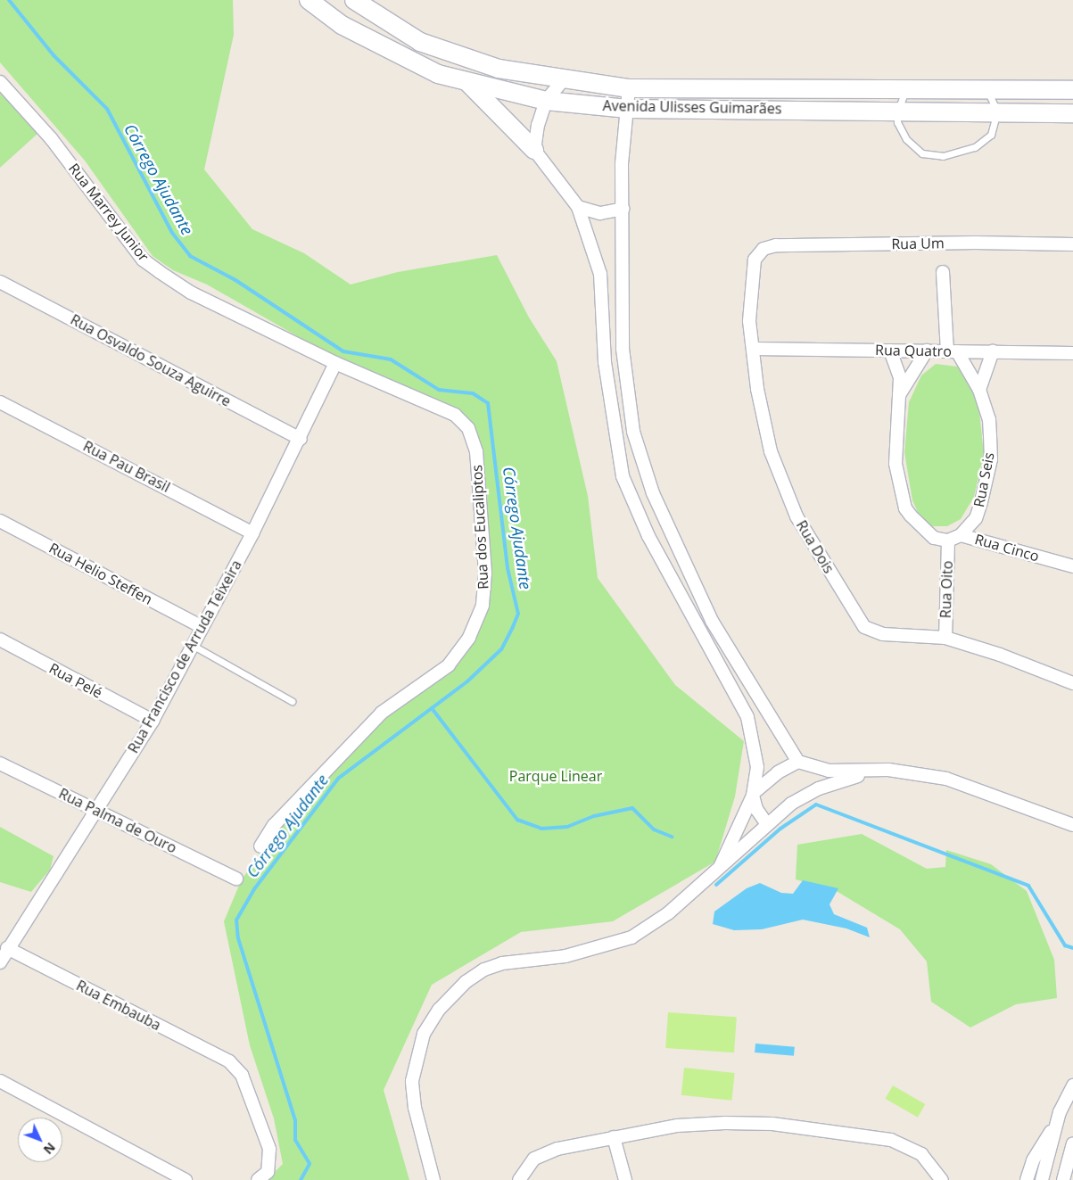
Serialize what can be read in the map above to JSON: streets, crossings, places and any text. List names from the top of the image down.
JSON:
{
  "streets": {
    "street": [
      "Avenida Ulisses Guimarães",
      "Rua Marrey Junior",
      "Rua Um",
      "Rua Quatro",
      "Rua Osvaldo Souza Aguirre",
      "Rua Pau Brasil",
      "Rua Seis",
      "Rua dos Eucaliptos",
      "Rua Dois",
      "Rua Cinco",
      "Rua Helio Steffen",
      "Rua Oito",
      "Rua Francisco de Arruda Teixeira",
      "Rua Pelé",
      "Rua Palma de Ouro",
      "Rua Embauba"
    ]
  },
  "crossings": [
    ["Rua Marrey Junior", "Rua dos Eucaliptos"],
    ["Rua Marrey Junior", "Rua Francisco de Arruda Teixeira"],
    ["Rua Um", "Rua Dois"],
    ["Rua Quatro", "Rua Seis"],
    ["Rua Quatro", "Rua Dois"],
    ["Rua Osvaldo Souza Aguirre", "Rua Francisco de Arruda Teixeira"],
    ["Rua Pau Brasil", "Rua Francisco de Arruda Teixeira"],
    ["Rua Seis", "Rua Cinco"],
    ["Rua dos Eucaliptos", "Rua Francisco de Arruda Teixeira"],
    ["Rua Dois", "Rua Oito"],
    ["Rua Cinco", "Rua Oito"],
    ["Rua Helio Steffen", "Rua Francisco de Arruda Teixeira"],
    ["Rua Francisco de Arruda Teixeira", "Rua Pelé"],
    ["Rua Francisco de Arruda Teixeira", "Rua Palma de Ouro"],
    ["Rua Francisco de Arruda Teixeira", "Rua Embauba"]
  ],
  "water": ["Córrego Ajudante"],
  "parks": ["Parque Linear"],
  "north": "bottom right"
}
